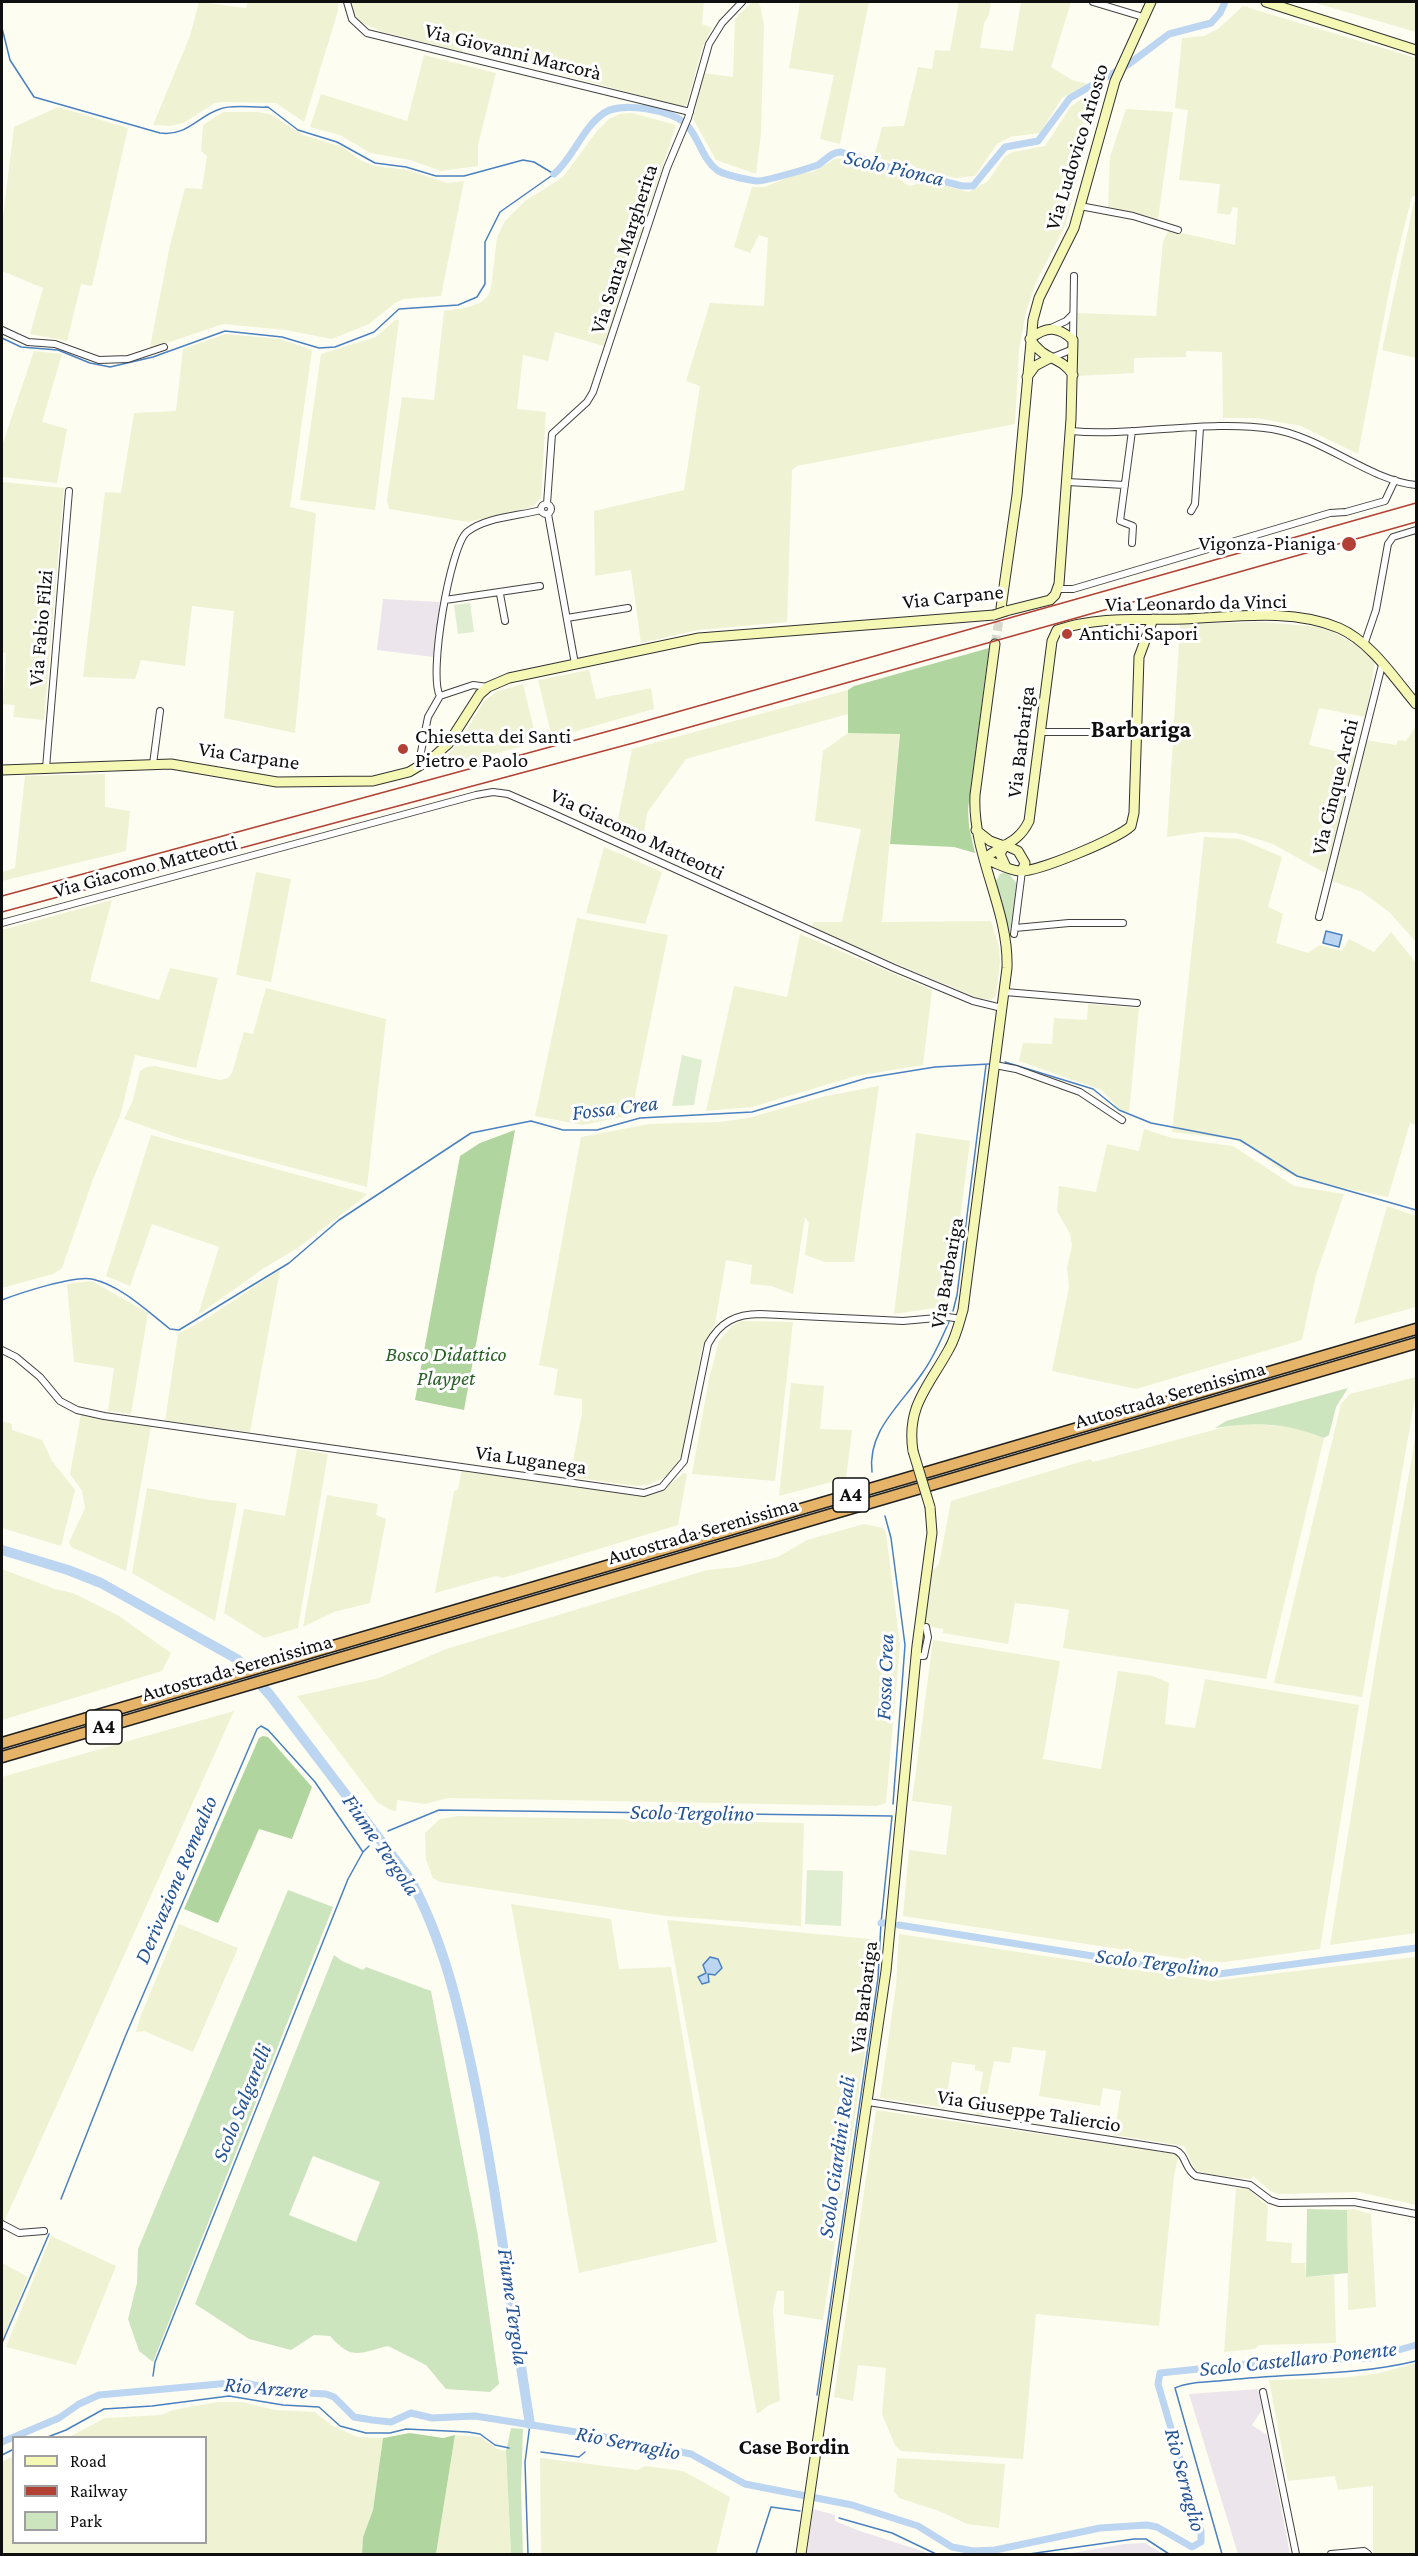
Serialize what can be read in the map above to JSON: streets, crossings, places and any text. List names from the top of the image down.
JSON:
{
  "streets": {
    "highway": ["Autostrada Serenissima", "A4"],
    "main road": [
      "Via Ludovico Ariosto",
      "Via Carpane",
      "Via Leonardo da Vinci",
      "Via Barbariga"
    ],
    "street": [
      "Via Giovanni Marcorà",
      "Via Santa Margherita",
      "Via Fabio Filzi",
      "Via Cinque Archi",
      "Via Giacomo Matteotti",
      "Via Luganega",
      "Via Giuseppe Taliercio"
    ]
  },
  "crossings": [
    ["Via Giovanni Marcorà", "Via Santa Margherita"],
    ["Via Ludovico Ariosto", "Via Carpane"],
    ["Via Santa Margherita", "Via Carpane"],
    ["Via Carpane", "Via Fabio Filzi"],
    ["Via Leonardo da Vinci", "Via Barbariga"],
    ["Via Leonardo da Vinci", "Via Cinque Archi"],
    ["Via Barbariga", "Via Giacomo Matteotti"],
    ["Via Barbariga", "Via Luganega"],
    ["Via Barbariga", "Via Giuseppe Taliercio"]
  ],
  "districts": ["Barbariga", "Case Bordin"],
  "water": [
    "Scolo Pionca",
    "Fossa Crea",
    "Scolo Tergolino",
    "Fiume Tergola",
    "Derivazione Remealto",
    "Scolo Salgarelli",
    "Scolo Giardini Reali",
    "Scolo Castellaro Ponente",
    "Rio Arzere",
    "Rio Serraglio"
  ],
  "parks": ["Bosco Didattico Playpet"],
  "places": ["Vigonza-Pianiga", "Antichi Sapori", "Chiesetta dei Santi Pietro e Paolo"],
  "legend": ["Road", "Railway", "Park"]
}
